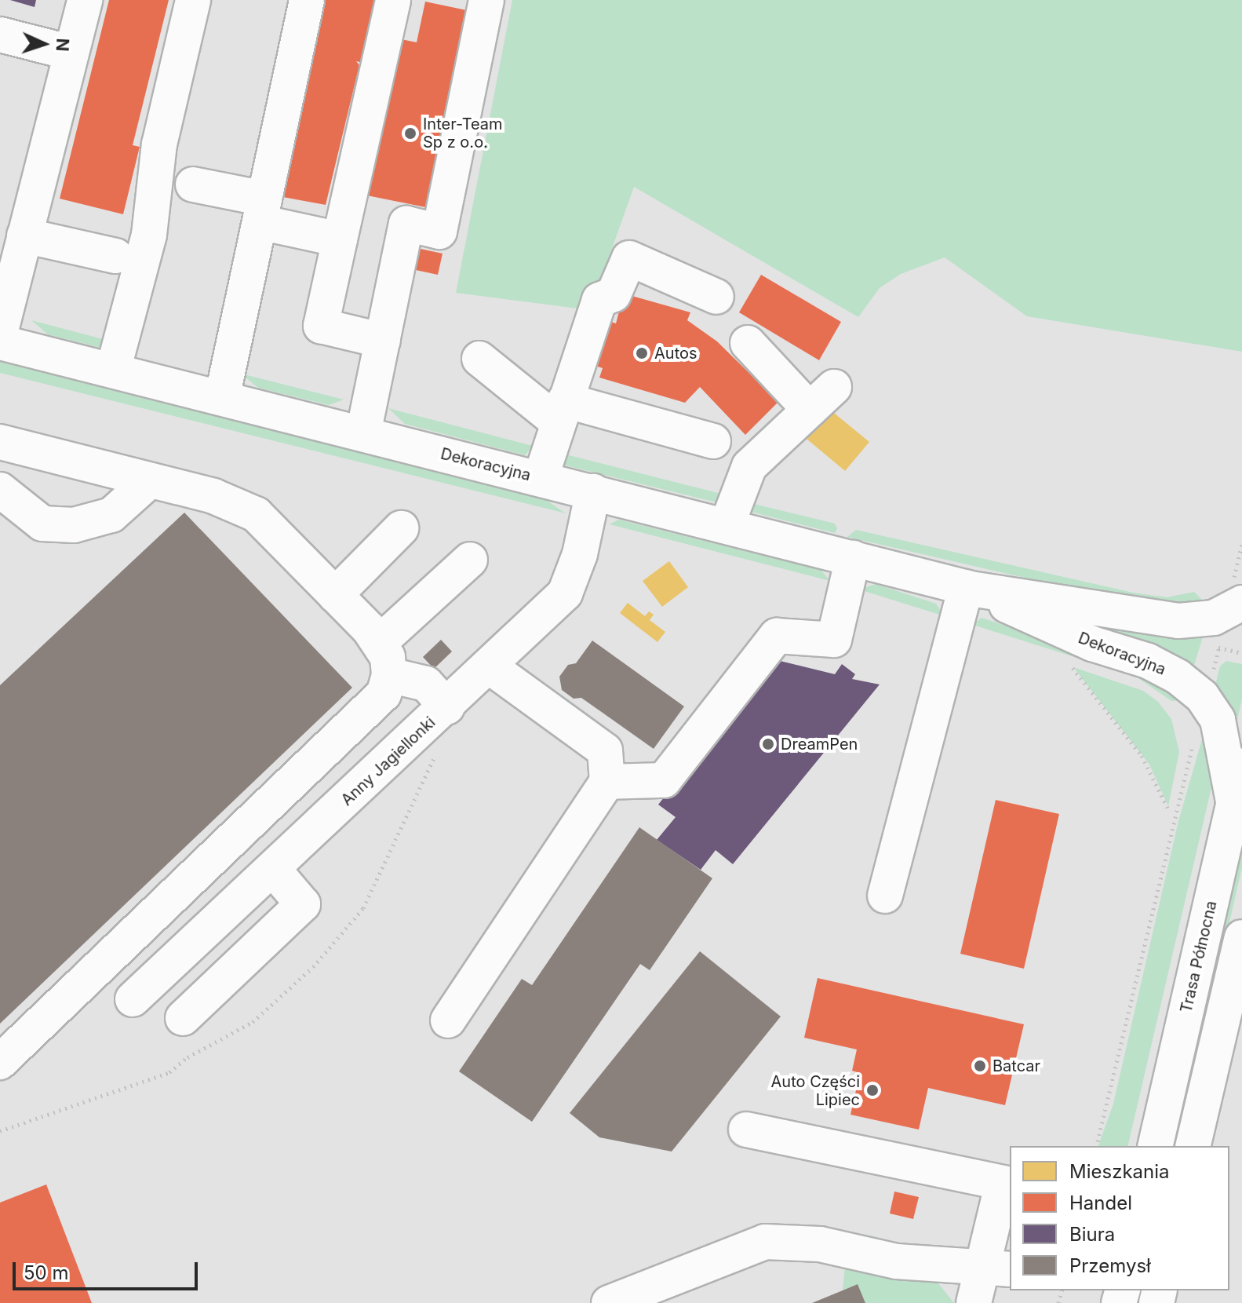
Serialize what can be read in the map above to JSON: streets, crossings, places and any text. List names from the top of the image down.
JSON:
{
  "streets": {
    "street": ["Dekoracyjna", "Anny Jagiellonki", "Trasa Północna"]
  },
  "crossings": [
    ["Dekoracyjna", "Anny Jagiellonki"],
    ["Dekoracyjna", "Trasa Północna"]
  ],
  "places": [
    "Inter-Team Sp z o.o.",
    "Autos",
    "DreamPen",
    "Batcar",
    "Auto Części Lipiec"
  ],
  "legend": [
    "Mieszkania",
    "Handel",
    "Biura",
    "Przemysł"
  ],
  "scale_bar": "50 m",
  "north": "right"
}
